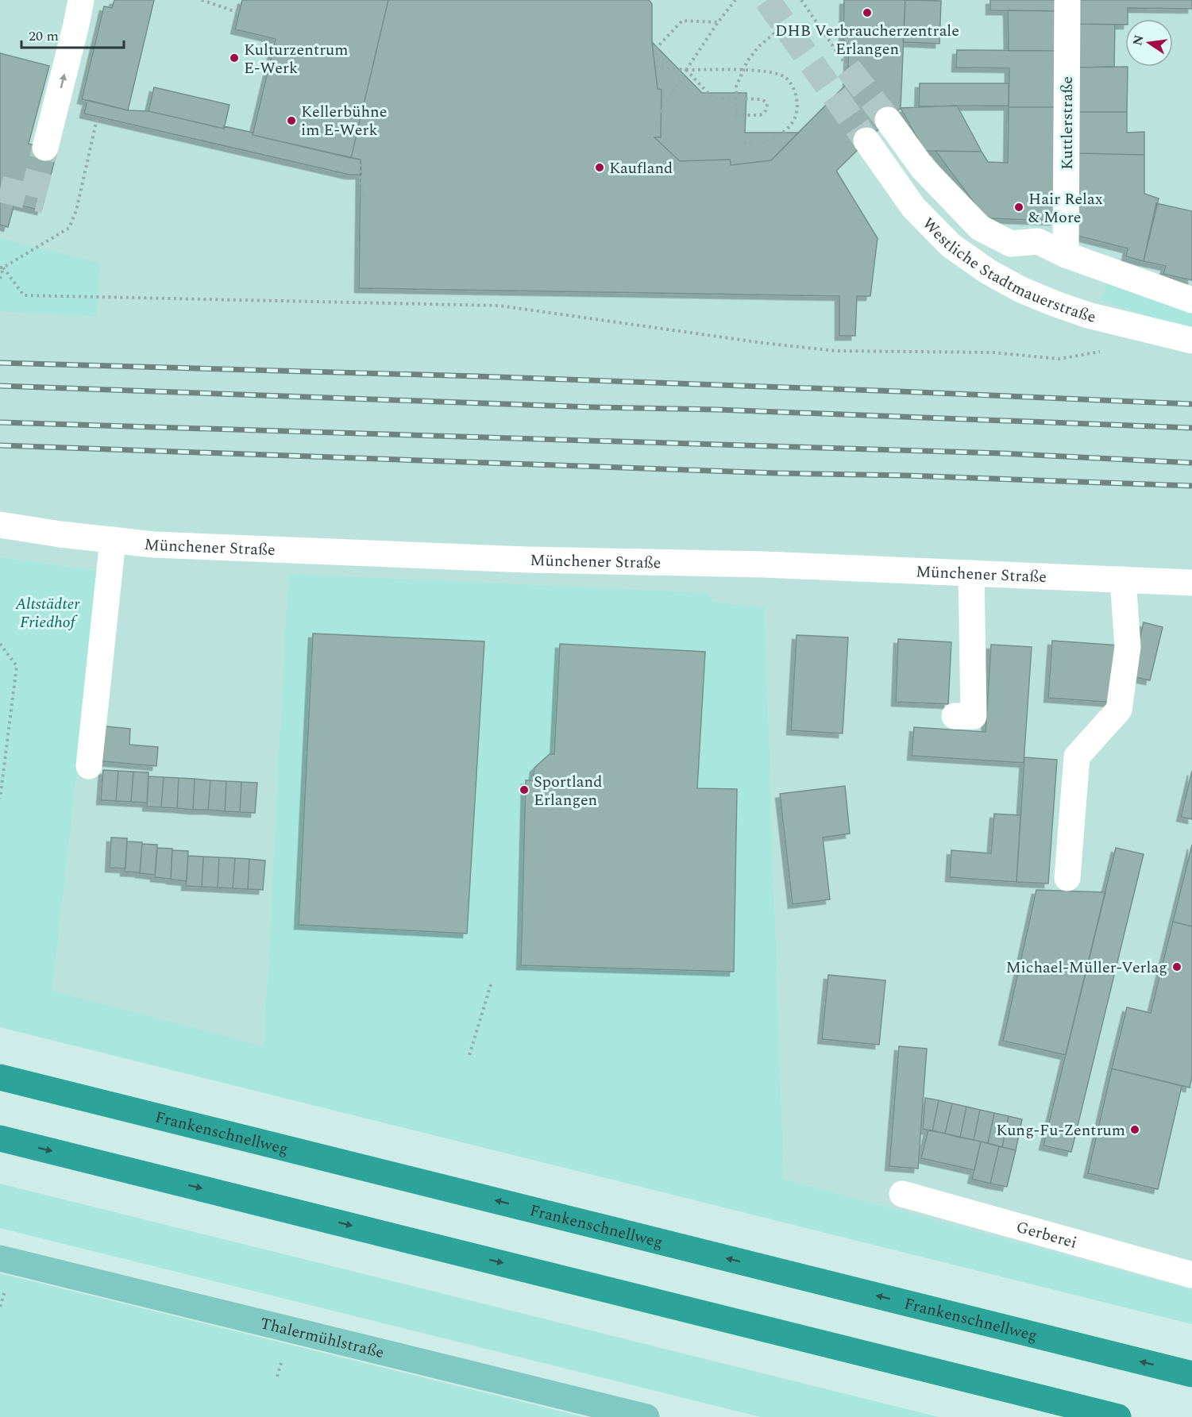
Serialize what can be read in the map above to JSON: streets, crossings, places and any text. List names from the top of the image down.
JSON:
{
  "streets": {
    "highway": ["Frankenschnellweg"],
    "main road": ["Thalermühlstraße"],
    "street": [
      "Kuttlerstraße",
      "Westliche Stadtmauerstraße",
      "Münchener Straße",
      "Gerberei"
    ]
  },
  "crossings": [
    ["Kuttlerstraße", "Westliche Stadtmauerstraße"]
  ],
  "parks": ["Altstädter Friedhof"],
  "places": [
    "DHB Verbraucherzentrale Erlangen",
    "Kulturzentrum E-Werk",
    "Kellerbühne im E-Werk",
    "Kaufland",
    "Hair Relax & More",
    "Sportland Erlangen",
    "Michael-Müller-Verlag",
    "Kung-Fu-Zentrum"
  ],
  "scale_bar": "20 m",
  "north": "left"
}
